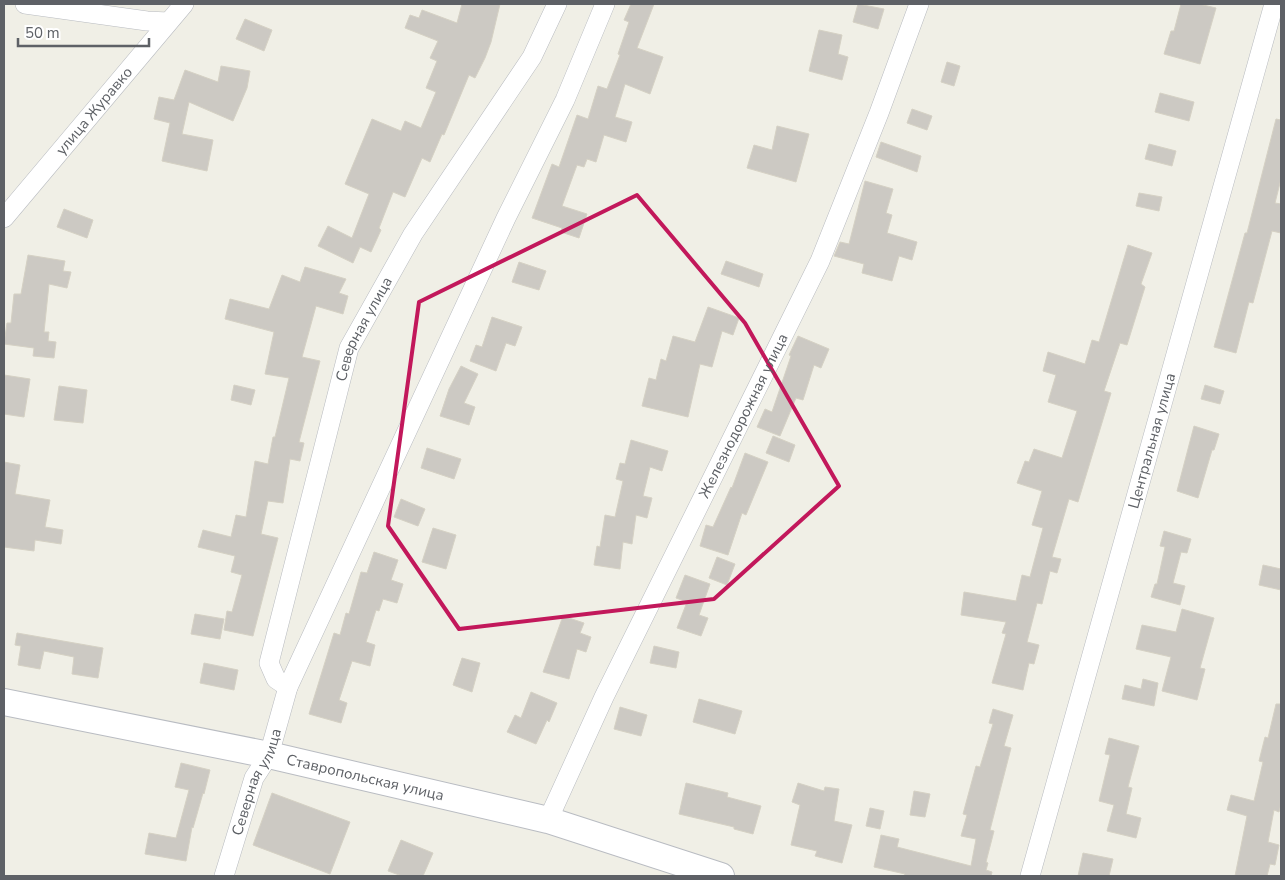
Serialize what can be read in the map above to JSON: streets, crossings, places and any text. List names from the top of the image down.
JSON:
{
  "streets": {
    "street": [
      "улица Журавко",
      "Северная улица",
      "Железнодорожная улица",
      "Центральная улица",
      "Ставропольская улица"
    ]
  },
  "crossings": [
    ["Северная улица", "Ставропольская улица"],
    ["Железнодорожная улица", "Ставропольская улица"]
  ],
  "scale_bar": "50 m"
}
